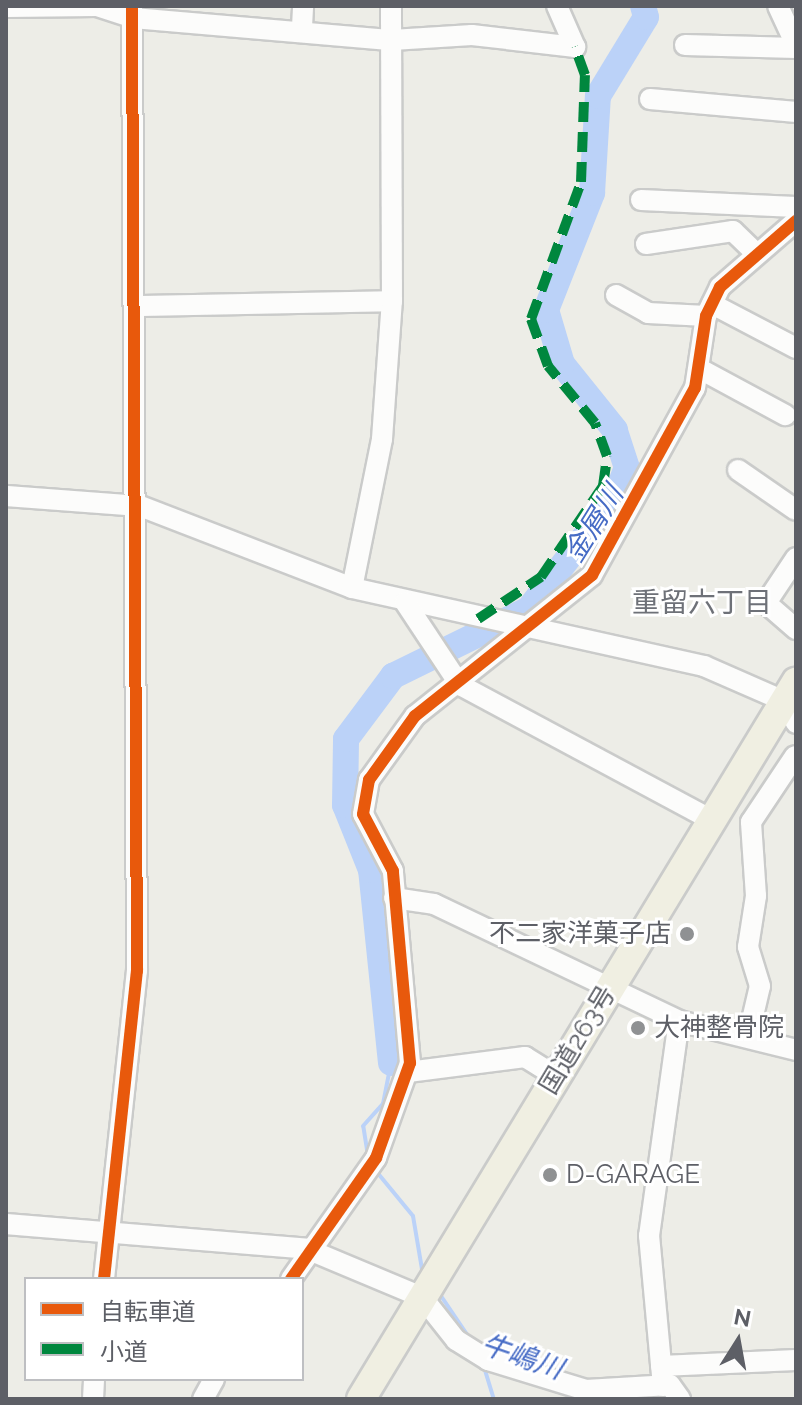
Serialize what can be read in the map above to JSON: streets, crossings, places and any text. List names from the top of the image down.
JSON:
{
  "streets": {
    "highway": ["国道263号"]
  },
  "districts": ["重留六丁目"],
  "water": ["金屑川", "牛嶋川"],
  "places": ["不二家洋菓子店", "大神整骨院", "D-GARAGE"],
  "legend": ["自転車道", "小道"],
  "north": "top"
}
